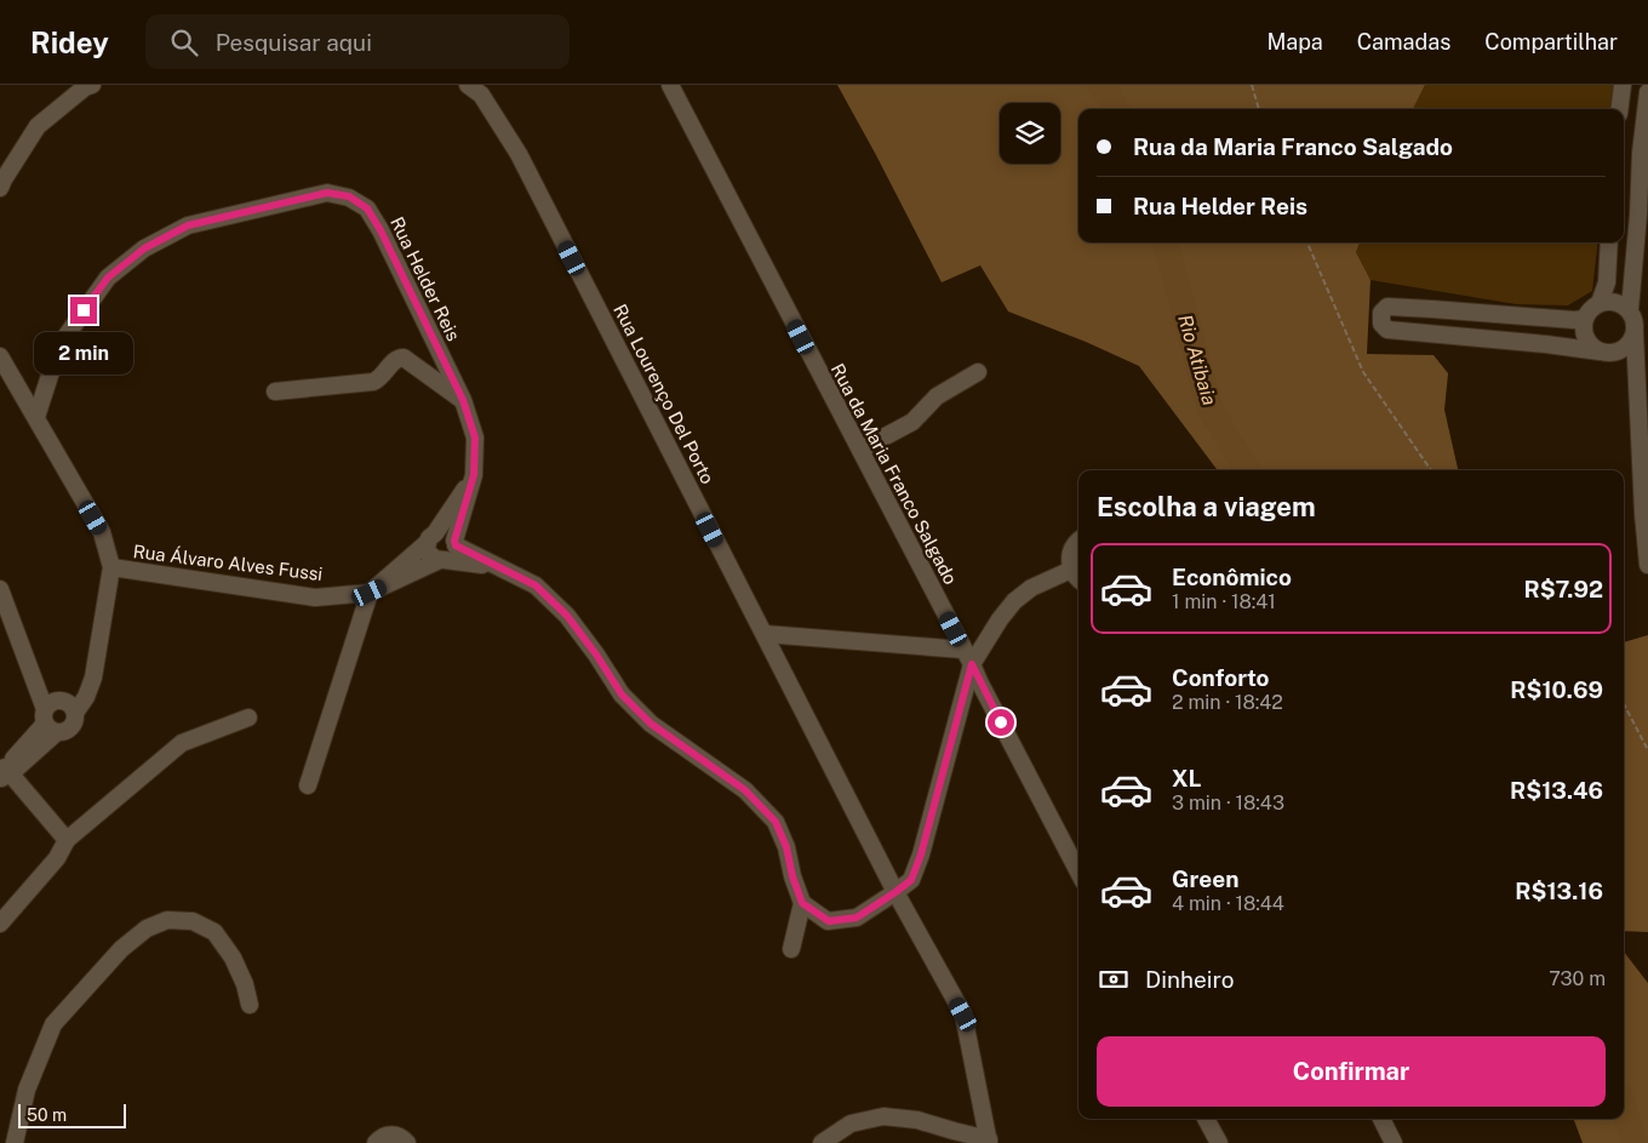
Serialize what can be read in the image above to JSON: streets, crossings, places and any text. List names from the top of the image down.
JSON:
{
  "streets": {
    "street": [
      "Rua Helder Reis",
      "Rua Lourenço Del Porto",
      "Rua da Maria Franco Salgado",
      "Rua Álvaro Alves Fussi"
    ]
  },
  "crossings": [
    ["Rua Helder Reis", "Rua Álvaro Alves Fussi"]
  ],
  "water": ["Rio Atibaia"],
  "scale_bar": "50 m",
  "page": {
    "header": "Ridey",
    "search": "Pesquisar aqui",
    "nav": ["Mapa", "Camadas", "Compartilhar"],
    "banner": ["Rua da Maria Franco Salgado", "Rua Helder Reis"],
    "bubble": "2 min",
    "heading": "Escolha a viagem",
    "list": [
      {
        "name": "Econômico",
        "note": "1 min · 18:41",
        "value": "R$7.92"
      },
      {
        "name": "Conforto",
        "note": "2 min · 18:42",
        "value": "R$10.69"
      },
      {
        "name": "XL",
        "note": "3 min · 18:43",
        "value": "R$13.46"
      },
      {
        "name": "Green",
        "note": "4 min · 18:44",
        "value": "R$13.16"
      }
    ],
    "pay": ["Dinheiro", "730 m"],
    "buttons": "Confirmar",
    "scale": "50 m"
  }
}
